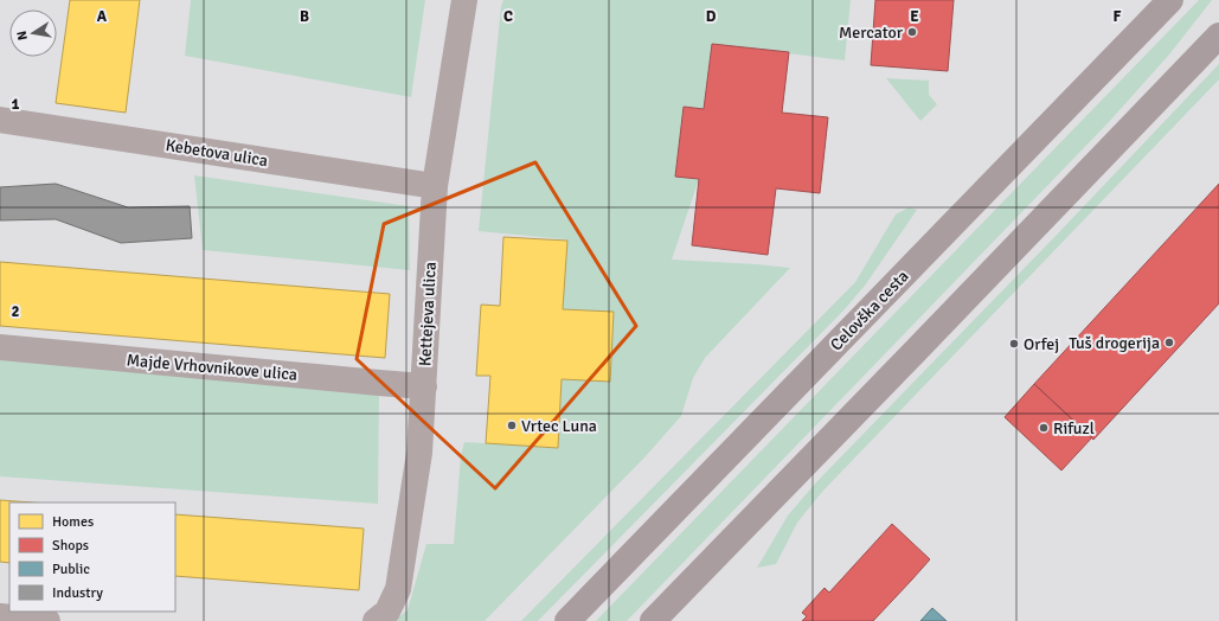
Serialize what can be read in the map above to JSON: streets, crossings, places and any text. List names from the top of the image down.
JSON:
{
  "streets": {
    "main road": ["Celovška cesta"],
    "street": ["Kebetova ulica", "Kettejeva ulica", "Majde Vrhovnikove ulica"]
  },
  "crossings": [
    ["Kebetova ulica", "Kettejeva ulica"],
    ["Kettejeva ulica", "Majde Vrhovnikove ulica"]
  ],
  "places": [
    "Mercator",
    "Tuš drogerija",
    "Orfej",
    "Vrtec Luna",
    "Rifuzl"
  ],
  "legend": [
    "Homes",
    "Shops",
    "Public",
    "Industry"
  ],
  "north": "left",
  "grid": {
    "columns": [
      "A",
      "B",
      "C",
      "D",
      "E",
      "F"
    ],
    "rows": ["1", "2"]
  }
}
